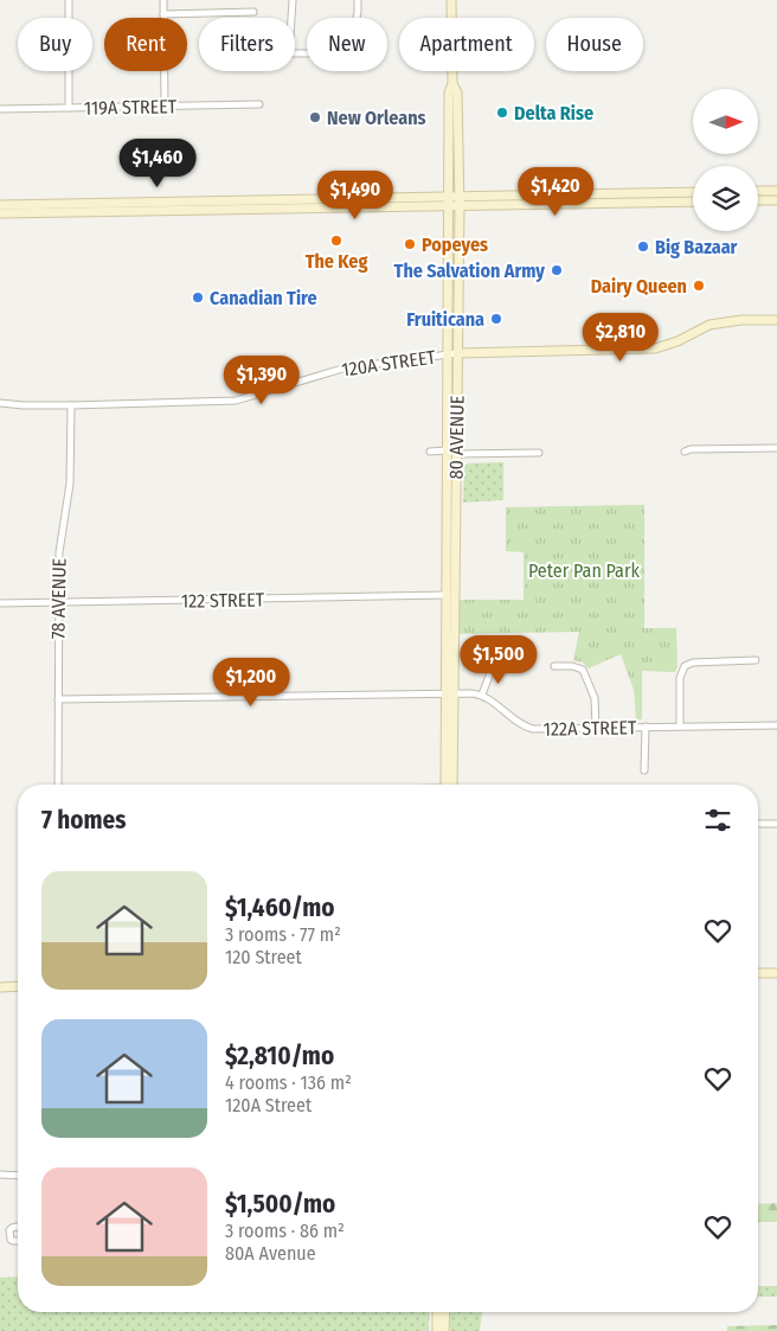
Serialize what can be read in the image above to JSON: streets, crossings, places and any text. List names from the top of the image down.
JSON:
{
  "streets": {
    "main road": ["120A STREET", "80 AVENUE"],
    "street": [
      "119A STREET",
      "78 AVENUE",
      "122 STREET",
      "122A STREET"
    ]
  },
  "crossings": [
    ["120A STREET", "80 AVENUE"],
    ["120A STREET", "78 AVENUE"],
    ["80 AVENUE", "122 STREET"],
    ["78 AVENUE", "122 STREET"]
  ],
  "parks": ["Peter Pan Park"],
  "places": [
    "Delta Rise",
    "New Orleans",
    "The Keg",
    "Popeyes",
    "Big Bazaar",
    "The Salvation Army",
    "Dairy Queen",
    "Canadian Tire",
    "Fruiticana"
  ],
  "north": "right",
  "page": {
    "chip": [
      "Buy",
      "Rent",
      "Filters",
      "New",
      "Apartment",
      "House"
    ],
    "price": [
      "$1,460",
      "$1,420",
      "$1,490",
      "$2,810",
      "$1,390",
      "$1,500",
      "$1,200"
    ],
    "heading": "7 homes",
    "list": [
      {
        "name": "$1,460/mo",
        "note": "3 rooms · 77 m² · 120 Street"
      },
      {
        "name": "$2,810/mo",
        "note": "4 rooms · 136 m² · 120A Street"
      },
      {
        "name": "$1,500/mo",
        "note": "3 rooms · 86 m² · 80A Avenue"
      }
    ]
  }
}
